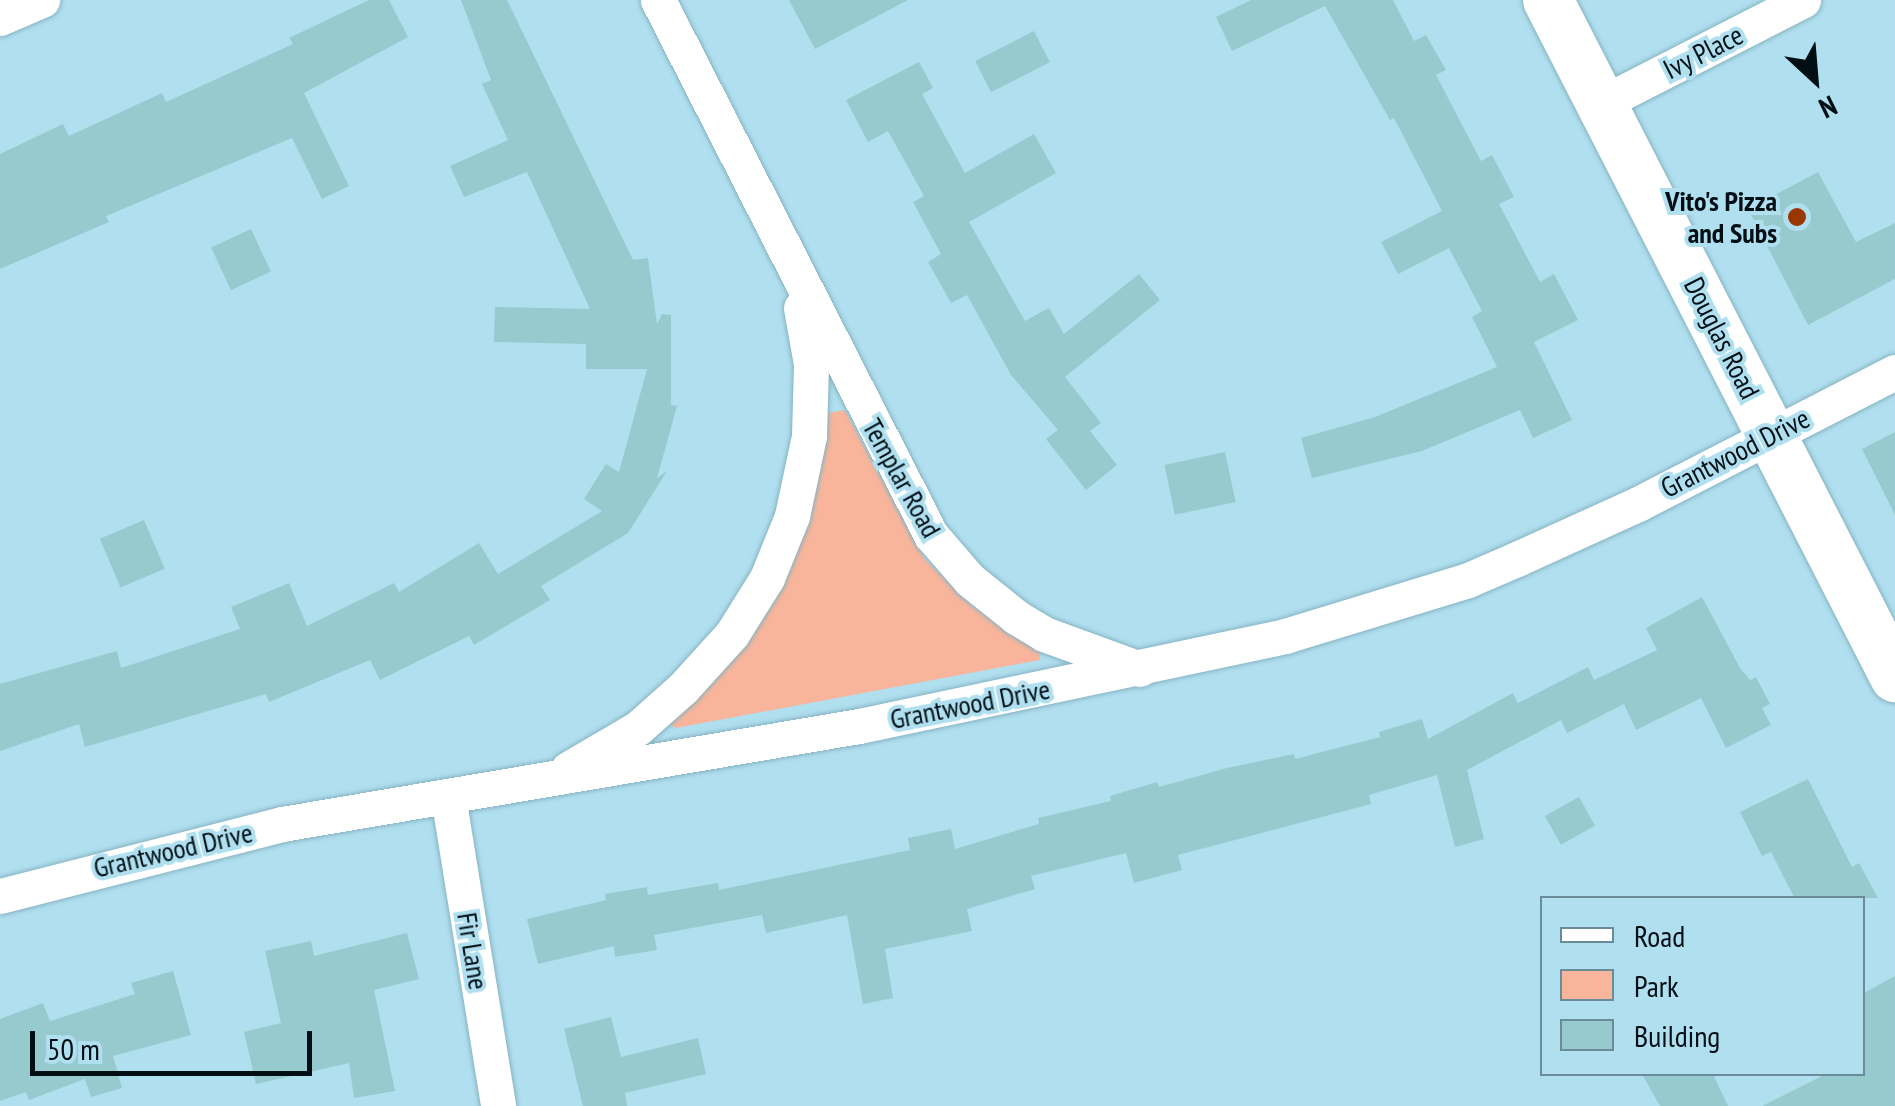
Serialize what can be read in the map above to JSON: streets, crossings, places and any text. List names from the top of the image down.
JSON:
{
  "streets": {
    "street": [
      "Ivy Place",
      "Douglas Road",
      "Grantwood Drive",
      "Templar Road",
      "Fir Lane"
    ]
  },
  "crossings": [
    ["Ivy Place", "Douglas Road"],
    ["Douglas Road", "Grantwood Drive"],
    ["Grantwood Drive", "Templar Road"],
    ["Grantwood Drive", "Fir Lane"]
  ],
  "places": ["Vito's Pizza and Subs"],
  "legend": ["Road", "Park", "Building"],
  "scale_bar": "50 m",
  "north": "bottom right"
}
